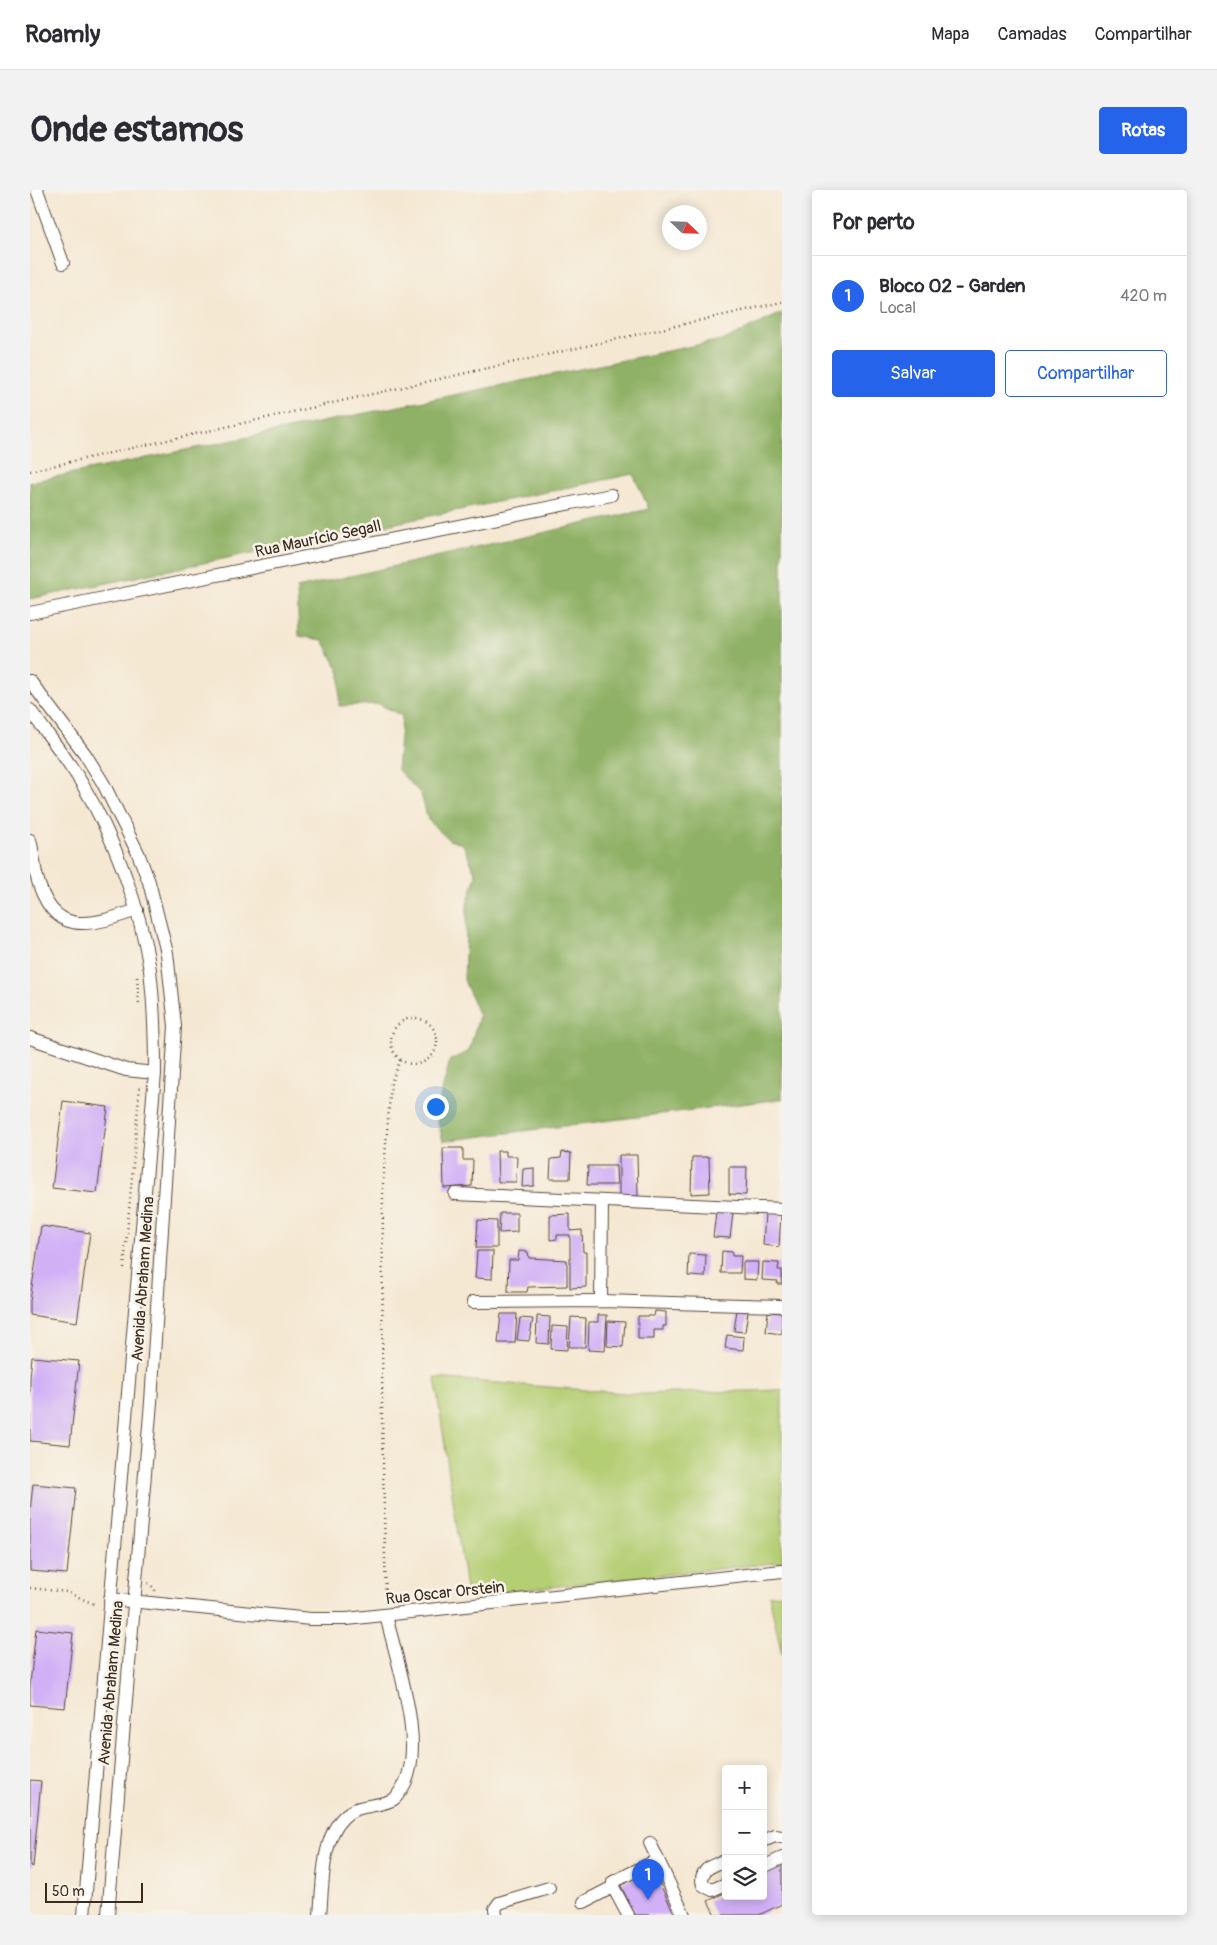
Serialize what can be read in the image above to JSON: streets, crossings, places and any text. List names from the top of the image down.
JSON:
{
  "streets": {
    "street": ["Rua Maurício Segall", "Avenida Abraham Medina", "Rua Oscar Orstein"]
  },
  "crossings": [
    ["Avenida Abraham Medina", "Rua Oscar Orstein"]
  ],
  "scale_bar": "50 m",
  "north": "bottom right",
  "page": {
    "header": "Roamly",
    "nav": ["Mapa", "Camadas", "Compartilhar"],
    "buttons": [
      "Rotas",
      ["Salvar", "Compartilhar"]
    ],
    "title": "Onde estamos",
    "heading": "Por perto",
    "list": [
      {
        "mark": "1",
        "name": "Bloco 02 - Garden",
        "note": "Local",
        "value": "420 m"
      }
    ],
    "map_buttons": ["+", "−"],
    "pins": "1",
    "scale": "50 m"
  }
}
